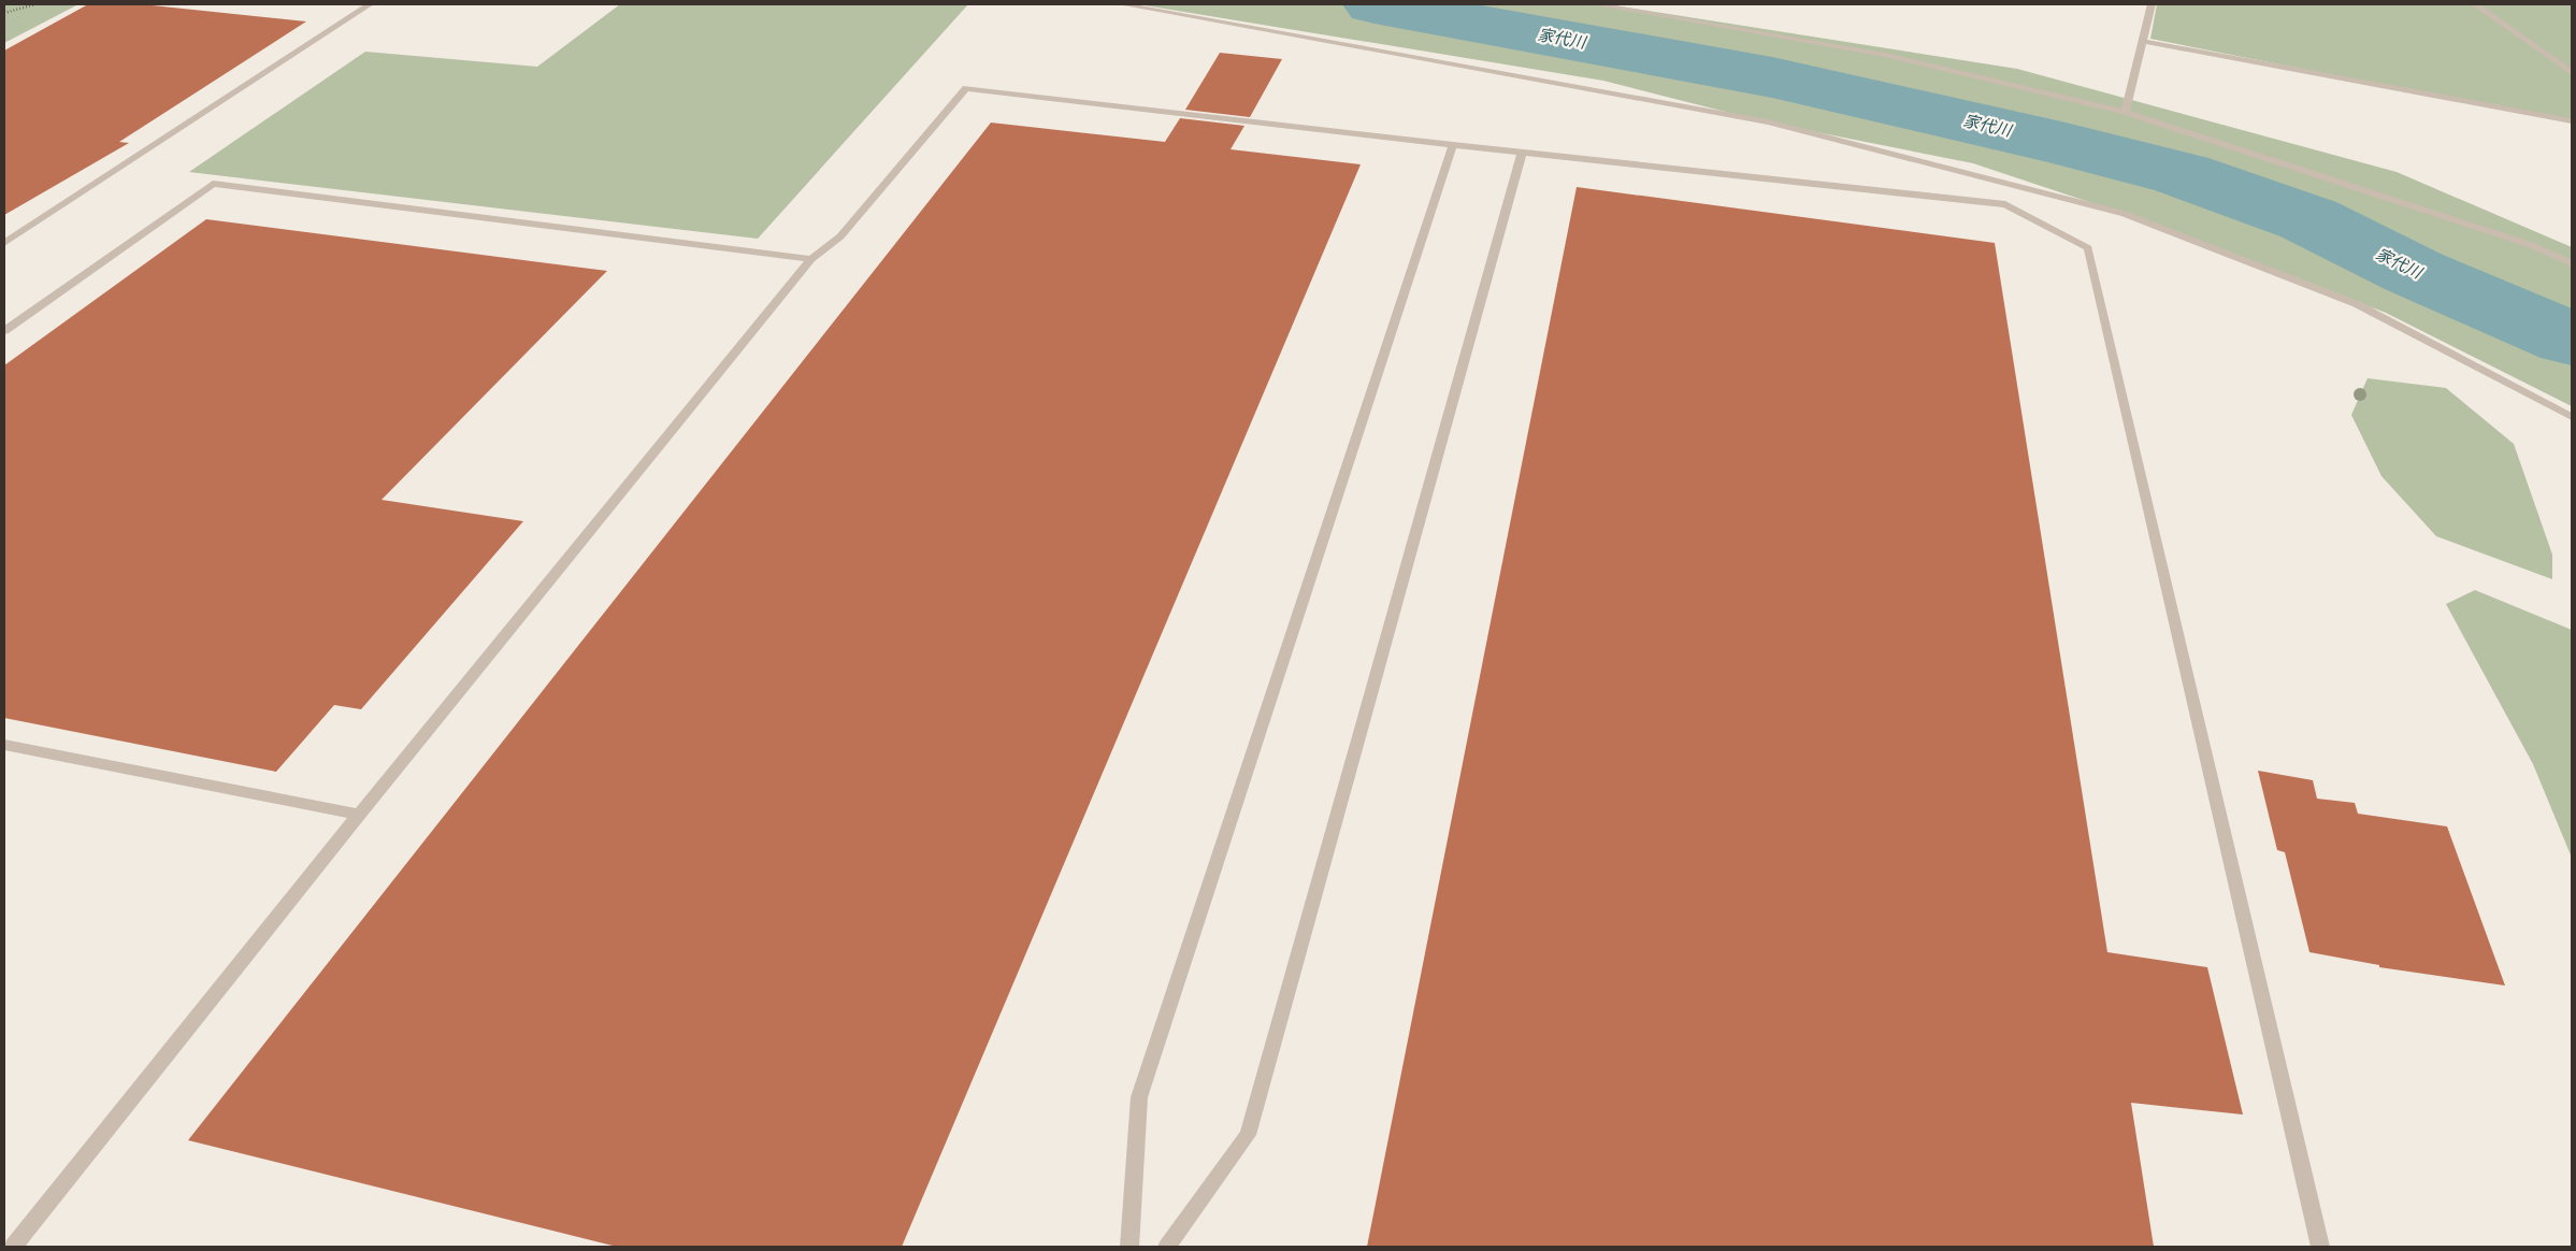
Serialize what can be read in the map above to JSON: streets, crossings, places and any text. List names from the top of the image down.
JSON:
{
  "water": ["家代川"]
}
